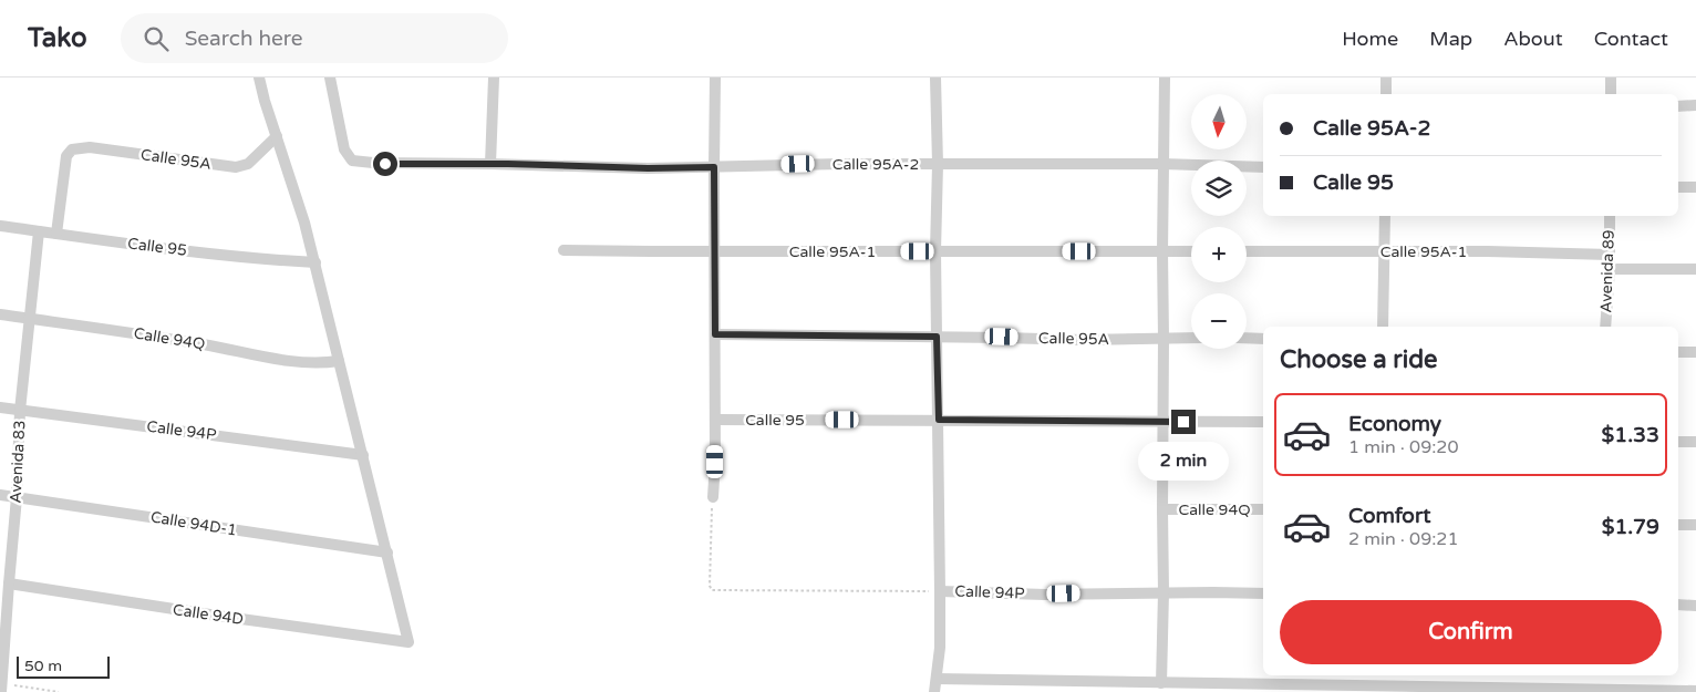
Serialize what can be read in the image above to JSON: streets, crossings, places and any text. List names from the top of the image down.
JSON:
{
  "streets": {
    "street": [
      "Calle 95A",
      "Calle 95A-2",
      "Calle 95",
      "Calle 95A-1",
      "Avenida 89",
      "Calle 94Q",
      "Calle 94P",
      "Avenida 83",
      "Calle 94D-1",
      "Calle 94D"
    ]
  },
  "crossings": [
    ["Calle 95A", "Calle 95"],
    ["Calle 95", "Avenida 83"],
    ["Calle 95A-1", "Avenida 89"],
    ["Calle 94Q", "Avenida 83"],
    ["Calle 94P", "Avenida 83"],
    ["Avenida 83", "Calle 94D-1"],
    ["Avenida 83", "Calle 94D"],
    ["Calle 94D-1", "Calle 94D"]
  ],
  "scale_bar": "50 m",
  "north": "bottom",
  "page": {
    "header": "Tako",
    "search": "Search here",
    "nav": [
      "Home",
      "Map",
      "About",
      "Contact"
    ],
    "map_buttons": ["+", "−"],
    "banner": ["Calle 95A-2", "Calle 95"],
    "heading": "Choose a ride",
    "list": [
      {
        "name": "Economy",
        "note": "1 min · 09:20",
        "value": "$1.33"
      },
      {
        "name": "Comfort",
        "note": "2 min · 09:21",
        "value": "$1.79"
      }
    ],
    "bubble": "2 min",
    "buttons": "Confirm",
    "scale": "50 m"
  }
}
